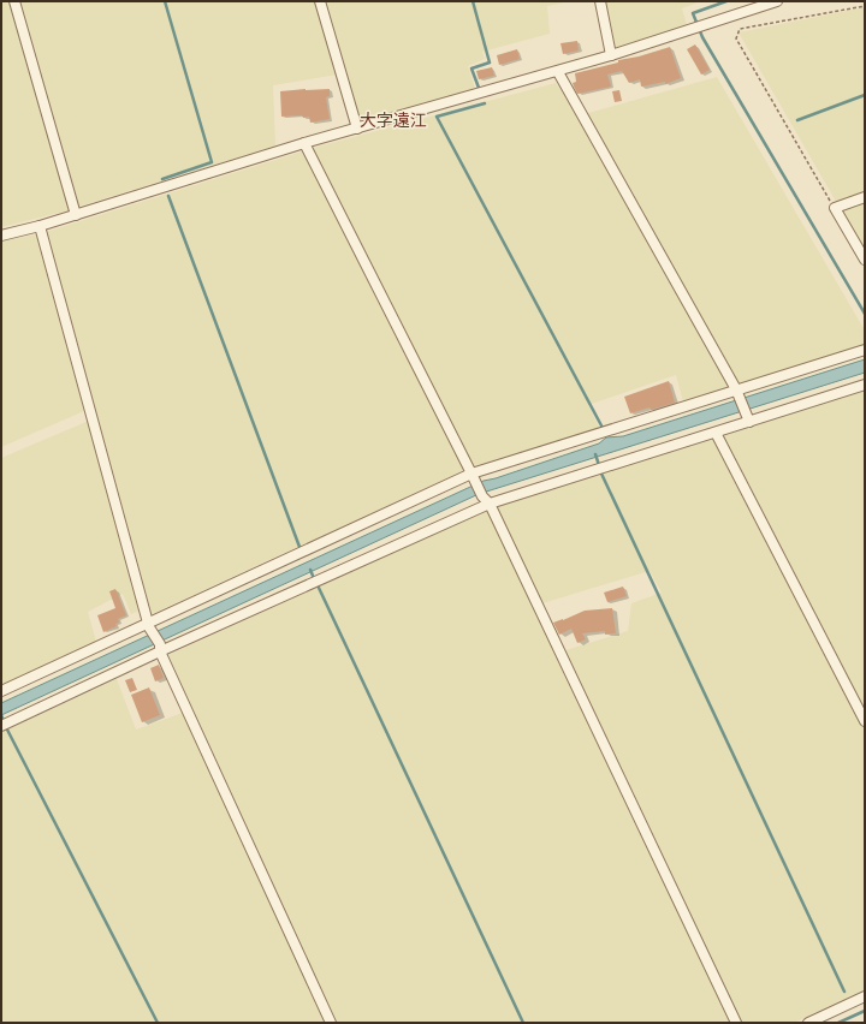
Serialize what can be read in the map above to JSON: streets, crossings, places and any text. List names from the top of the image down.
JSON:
{
  "districts": ["大字遠江"]
}
